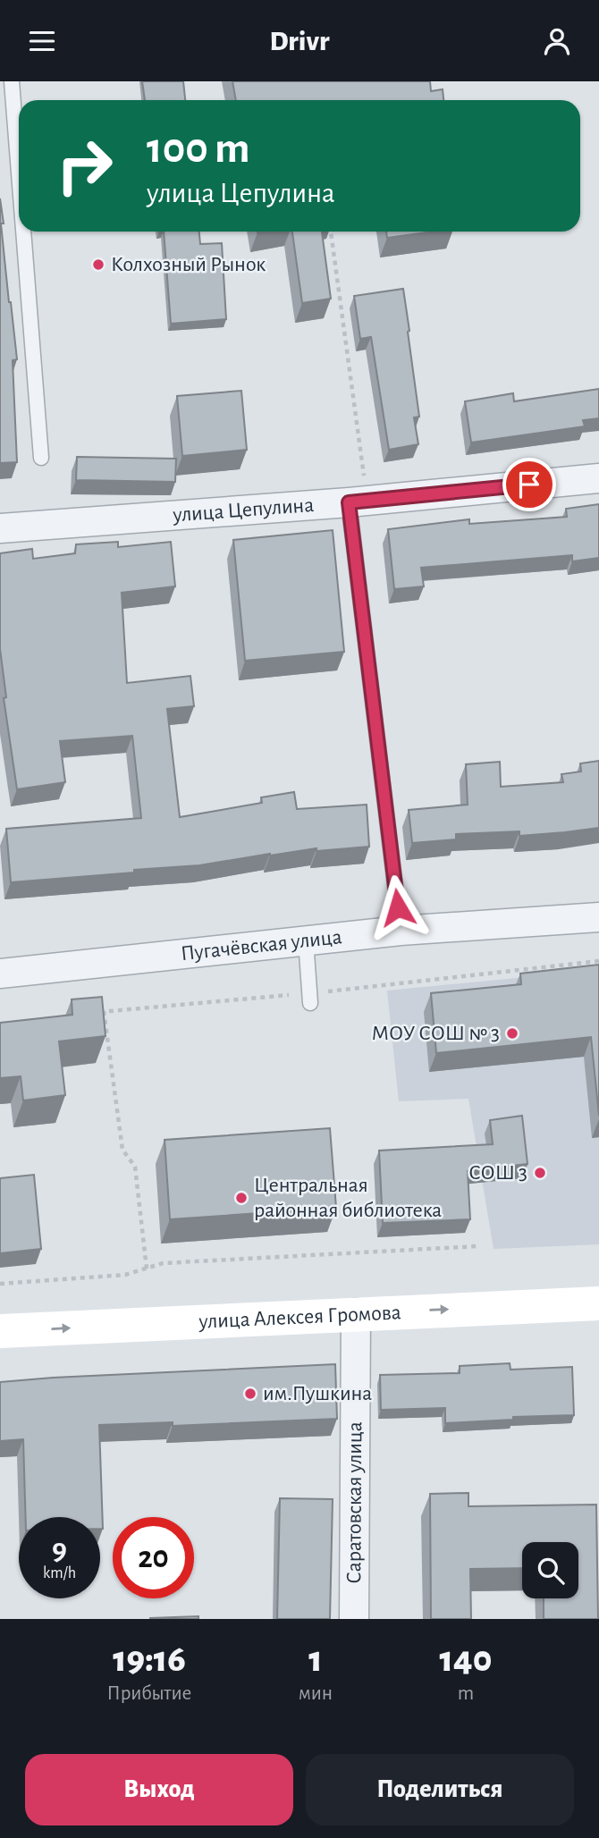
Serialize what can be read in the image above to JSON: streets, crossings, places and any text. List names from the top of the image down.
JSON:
{
  "streets": {
    "street": [
      "улица Цепулина",
      "Пугачёвская улица",
      "улица Алексея Громова",
      "Саратовская улица"
    ]
  },
  "crossings": [
    ["улица Алексея Громова", "Саратовская улица"]
  ],
  "one_way": ["улица Алексея Громова"],
  "places": [
    "Колхозный Рынок",
    "МОУ СОШ № 3",
    "СОШ 3",
    "Центральная районная библиотека",
    "им.Пушкина"
  ],
  "page": {
    "header": "Drivr",
    "turn": ["100 m", "улица Цепулина"],
    "speed": "9 km/h",
    "limit": "20",
    "eta": [
      "19:16",
      "Прибытие",
      "1",
      "мин",
      "140",
      "m"
    ],
    "buttons": ["Выход", "Поделиться"]
  }
}
